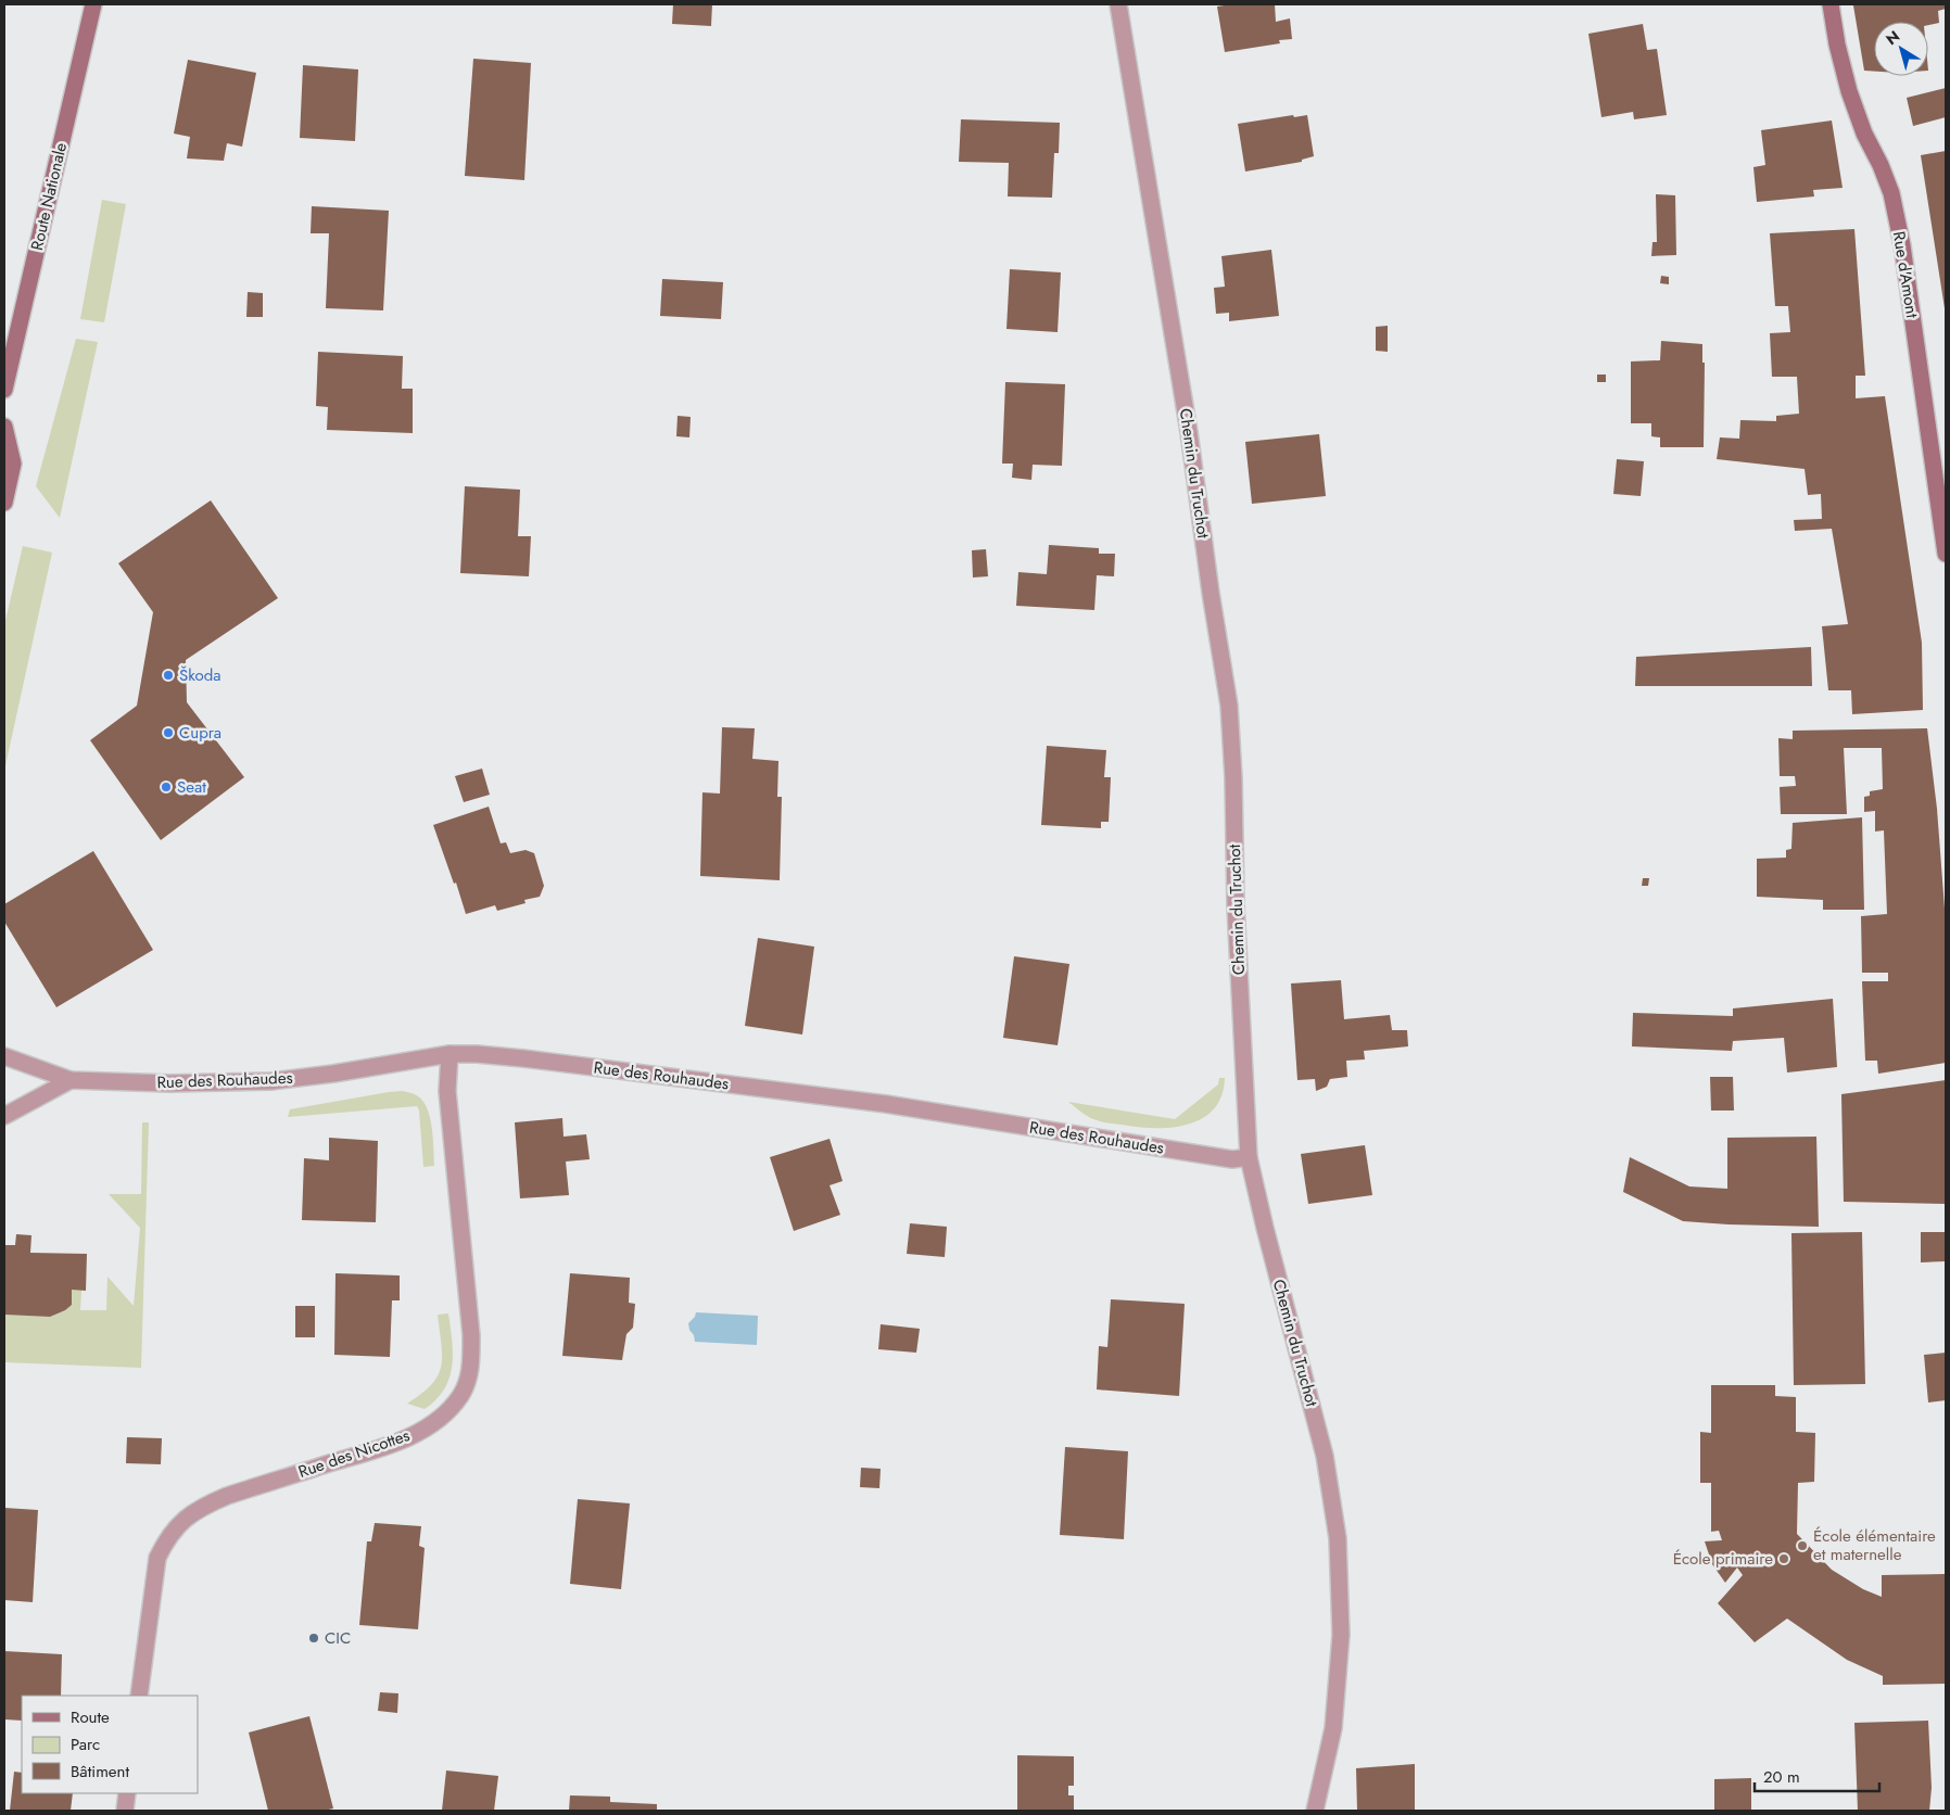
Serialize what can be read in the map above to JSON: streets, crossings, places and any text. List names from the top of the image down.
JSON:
{
  "streets": {
    "street": [
      "Route Nationale",
      "Rue d'Amont",
      "Chemin du Truchot",
      "Rue des Rouhaudes",
      "Rue des Nicottes"
    ]
  },
  "crossings": [
    ["Chemin du Truchot", "Rue des Rouhaudes"],
    ["Rue des Rouhaudes", "Rue des Nicottes"]
  ],
  "places": [
    "Škoda",
    "Cupra",
    "Seat",
    "École élémentaire et maternelle",
    "École primaire",
    "CIC"
  ],
  "legend": ["Route", "Parc", "Bâtiment"],
  "scale_bar": "20 m",
  "north": "top left"
}
